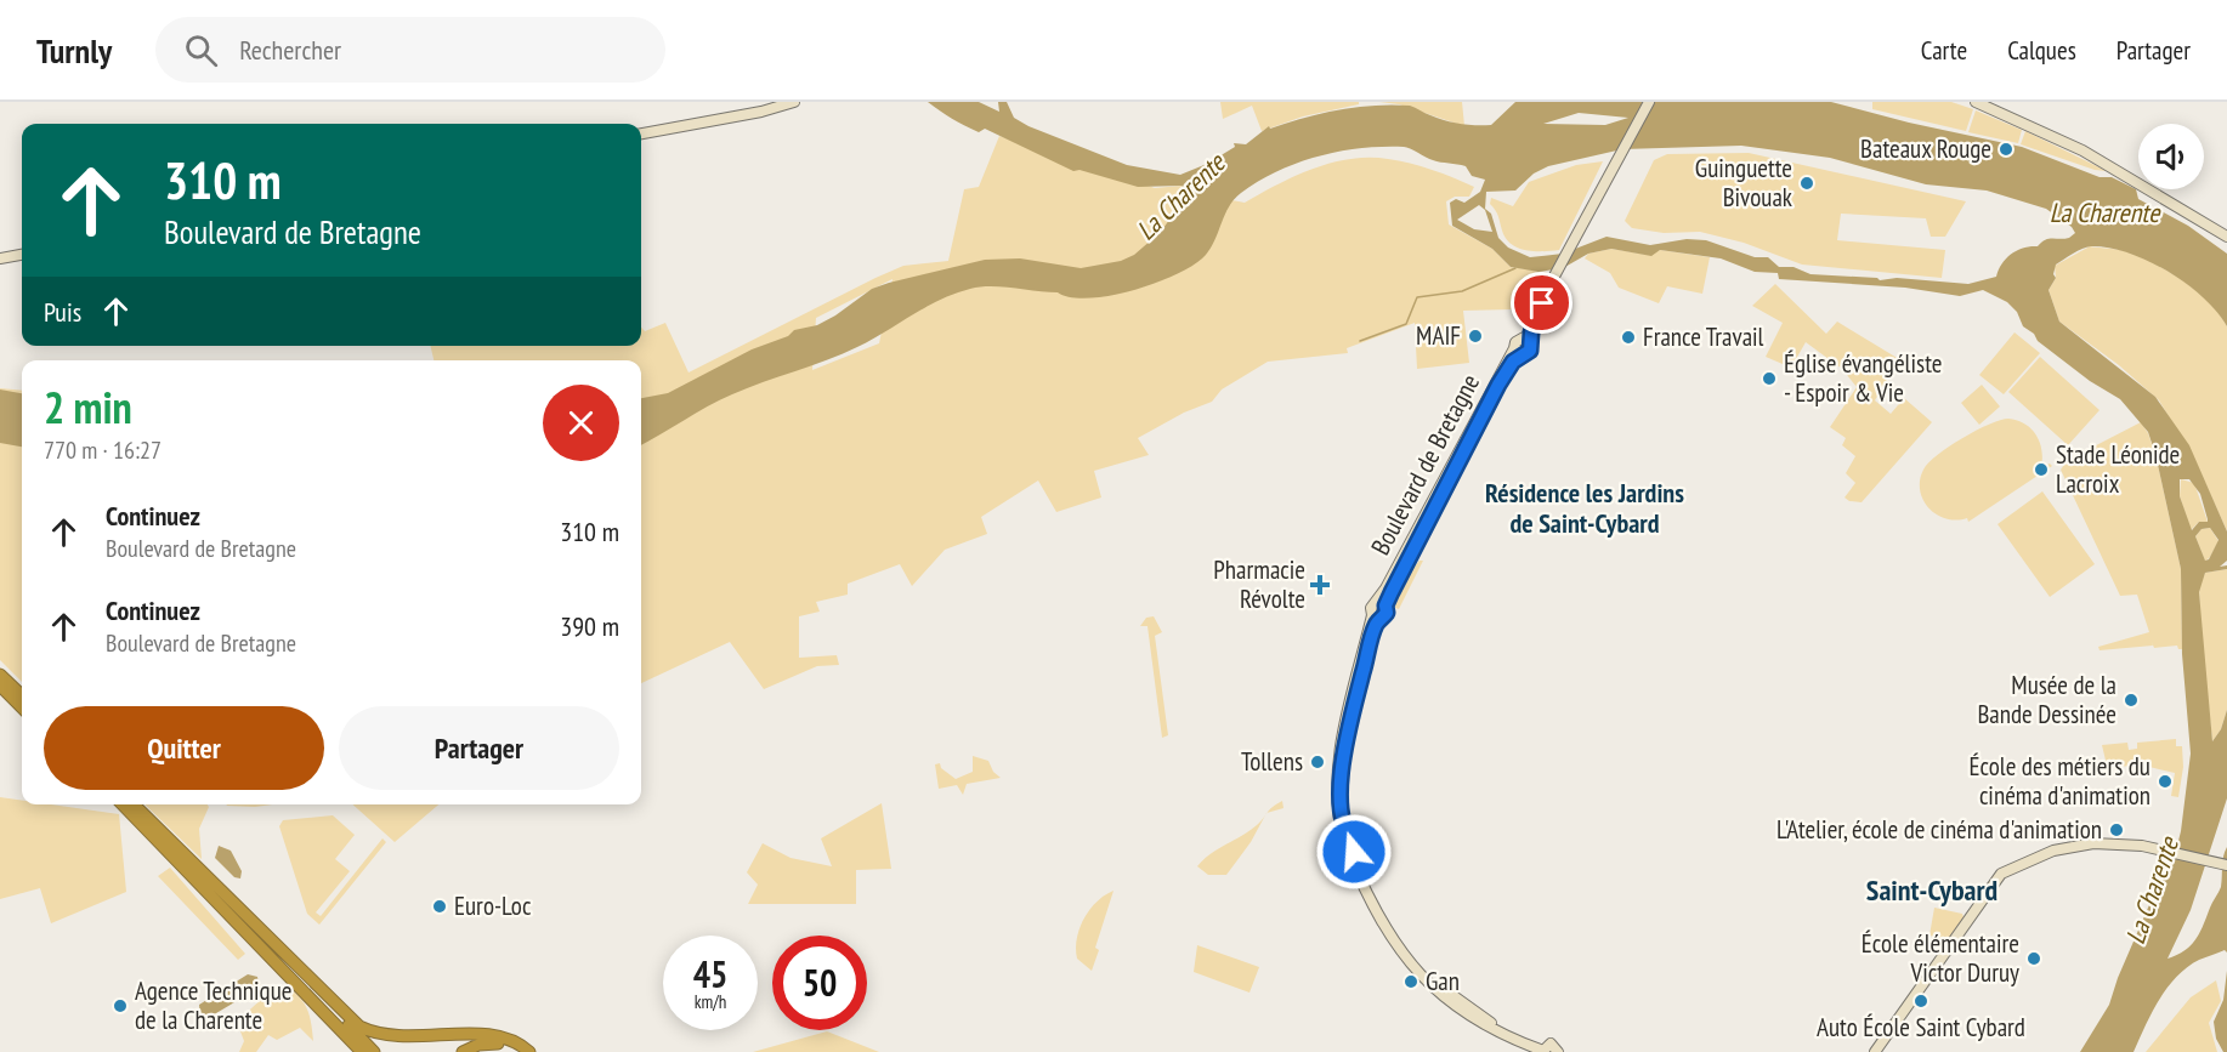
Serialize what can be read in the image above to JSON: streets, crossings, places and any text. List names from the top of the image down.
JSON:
{
  "streets": {
    "main road": ["Boulevard de Bretagne"]
  },
  "districts": ["Résidence les Jardins de Saint-Cybard", "Saint-Cybard"],
  "water": ["La Charente"],
  "places": {
    "other": [
      "Bateaux Rouge",
      "Guinguette Bivouak",
      "MAIF",
      "France Travail",
      "Église évangéliste - Espoir & Vie",
      "Stade Léonide Lacroix",
      "Musée de la Bande Dessinée",
      "Tollens",
      "École des métiers du cinéma d'animation",
      "L'Atelier, école de cinéma d'animation",
      "Euro-Loc",
      "École élémentaire Victor Duruy",
      "Gan",
      "Auto École Saint Cybard",
      "Agence Technique de la Charente"
    ],
    "health": ["Pharmacie Révolte"]
  },
  "page": {
    "header": "Turnly",
    "search": "Rechercher",
    "nav": ["Carte", "Calques", "Partager"],
    "turn": ["310 m", "Boulevard de Bretagne"],
    "then": "Puis",
    "heading": ["2 min", "770 m · 16:27"],
    "list": [
      {
        "name": "Continuez",
        "note": "Boulevard de Bretagne",
        "value": "310 m"
      },
      {
        "name": "Continuez",
        "note": "Boulevard de Bretagne",
        "value": "390 m"
      }
    ],
    "buttons": ["Quitter", "Partager"],
    "speed": "45 km/h",
    "limit": "50"
  }
}
